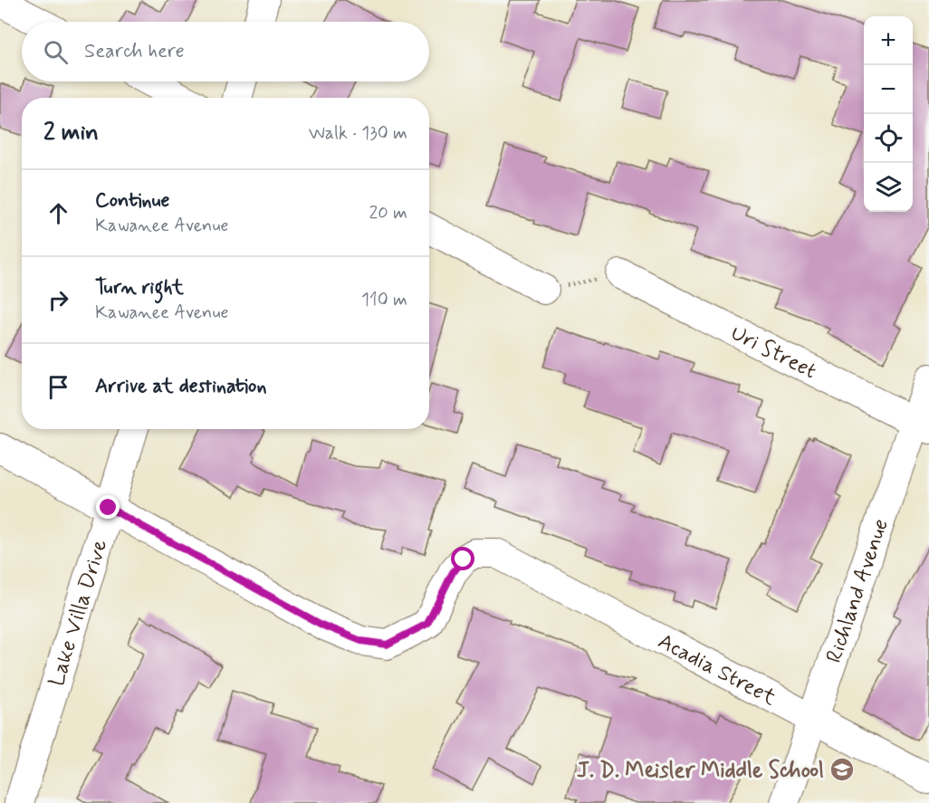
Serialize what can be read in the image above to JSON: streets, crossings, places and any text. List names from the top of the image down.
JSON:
{
  "streets": {
    "street": [
      "Uri Street",
      "Richland Avenue",
      "Lake Villa Drive",
      "Acadia Street"
    ]
  },
  "crossings": [
    ["Uri Street", "Richland Avenue"],
    ["Richland Avenue", "Acadia Street"],
    ["Lake Villa Drive", "Acadia Street"]
  ],
  "places": {
    "school or university": ["J. D. Meisler Middle School"]
  },
  "page": {
    "map_buttons": ["+", "−"],
    "search": "Search here",
    "heading": ["2 min", "Walk · 130 m"],
    "list": [
      ["Continue", "Kawanee Avenue", "20 m"],
      ["Turn right", "Kawanee Avenue", "110 m"],
      "Arrive at destination"
    ]
  }
}
